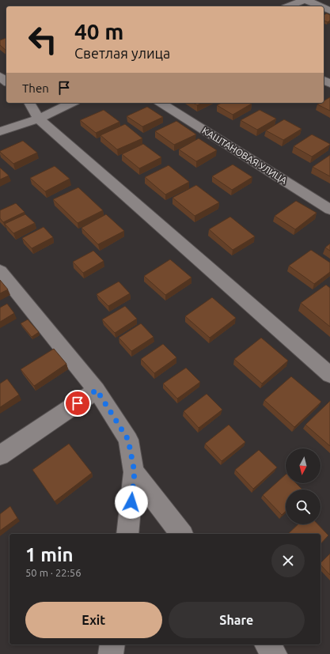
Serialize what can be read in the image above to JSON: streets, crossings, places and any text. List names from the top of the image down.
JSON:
{
  "streets": {
    "street": ["КАШТАНОВАЯ УЛИЦА"]
  },
  "north": "bottom",
  "page": {
    "turn": ["40 m", "Светлая улица"],
    "then": "Then",
    "heading": ["1 min", "50 m · 22:56"],
    "buttons": ["Exit", "Share"]
  }
}
